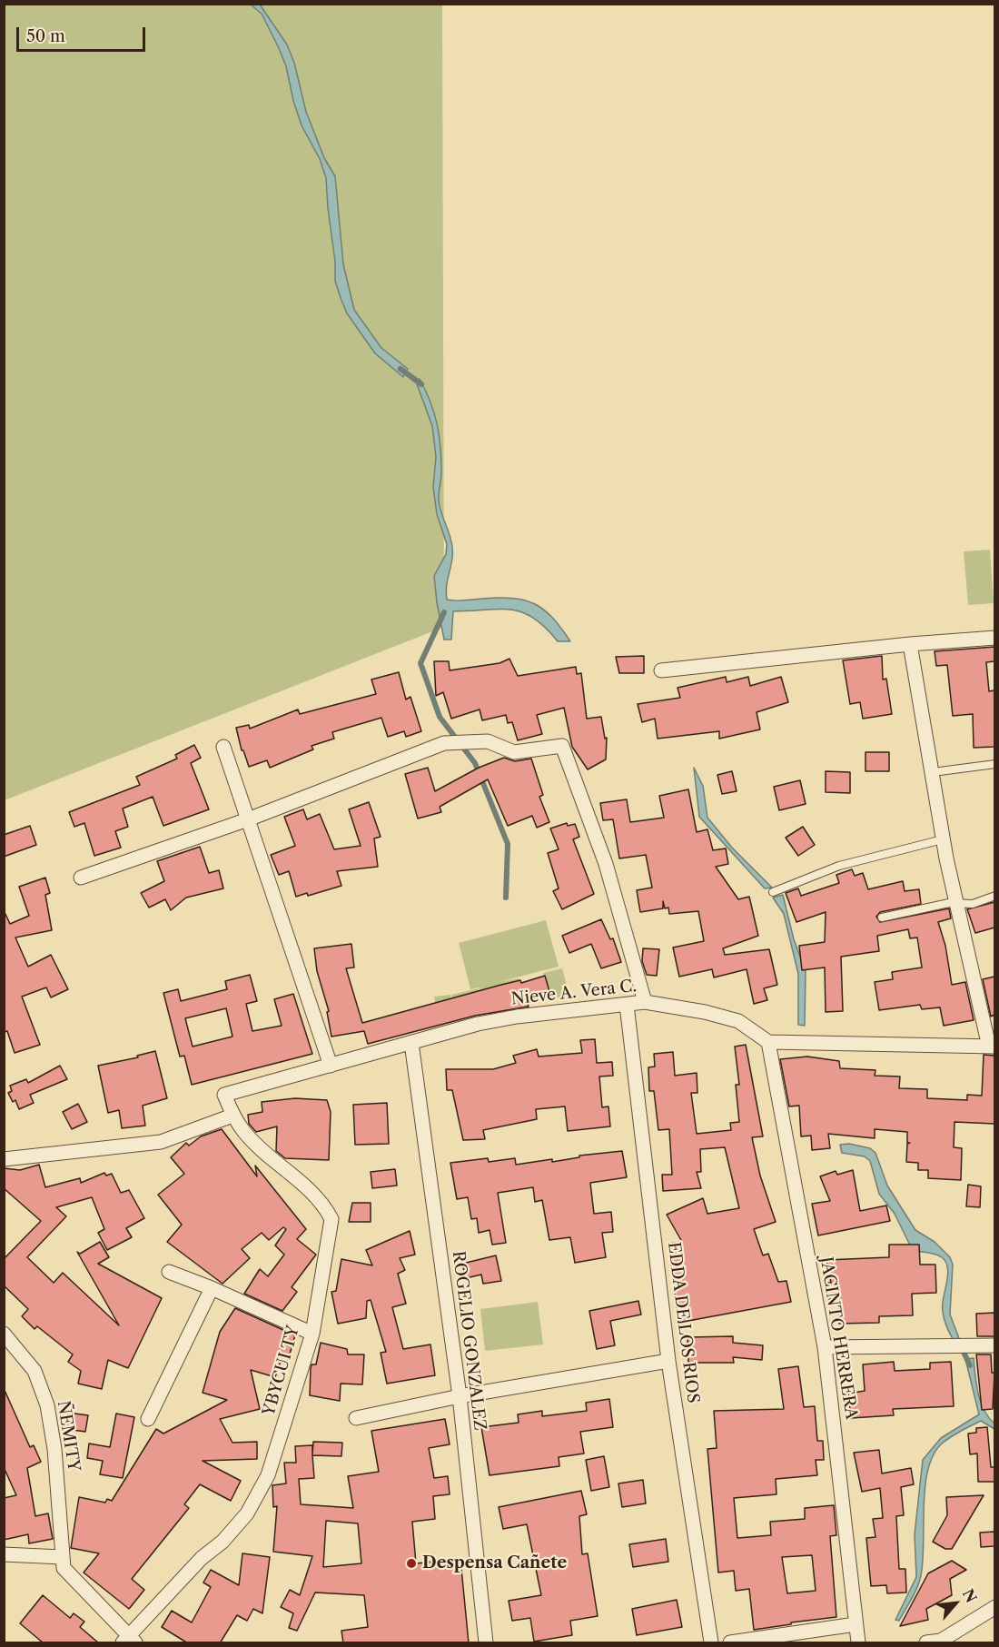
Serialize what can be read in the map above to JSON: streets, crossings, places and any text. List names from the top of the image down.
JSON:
{
  "streets": {
    "street": [
      "Nieve A. Vera C.",
      "EDDA DE LOS RIOS",
      "JACINTO HERRERA",
      "ROGELIO GONZALEZ",
      "YBYCUI TY",
      "ÑEMITY"
    ]
  },
  "crossings": [
    ["Nieve A. Vera C.", "EDDA DE LOS RIOS"],
    ["Nieve A. Vera C.", "JACINTO HERRERA"],
    ["Nieve A. Vera C.", "ROGELIO GONZALEZ"],
    ["Nieve A. Vera C.", "YBYCUI TY"]
  ],
  "places": ["Despensa Cañete"],
  "scale_bar": "50 m",
  "north": "top right"
}
